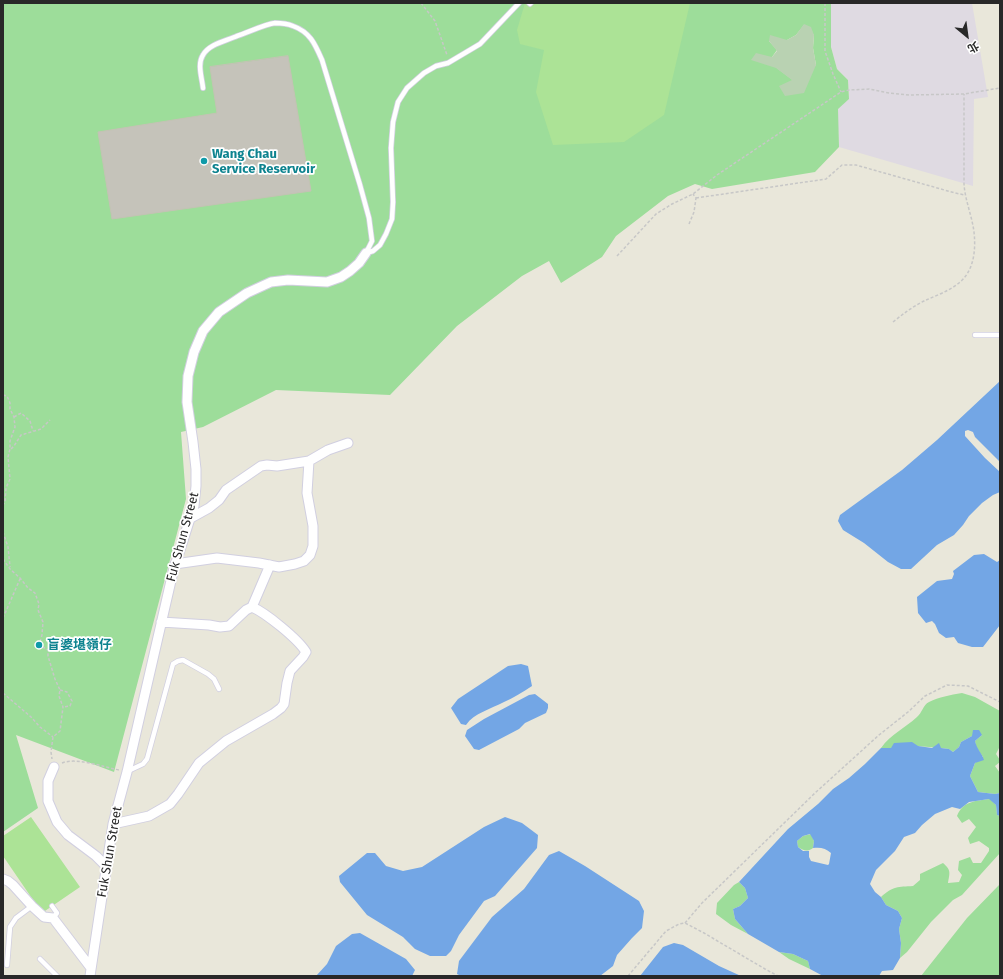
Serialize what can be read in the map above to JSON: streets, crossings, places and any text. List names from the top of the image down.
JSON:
{
  "streets": {
    "street": ["Fuk Shun Street"]
  },
  "places": ["Wang Chau Service Reservoir", "盲婆堪嶺仔"],
  "north": "bottom right"
}
